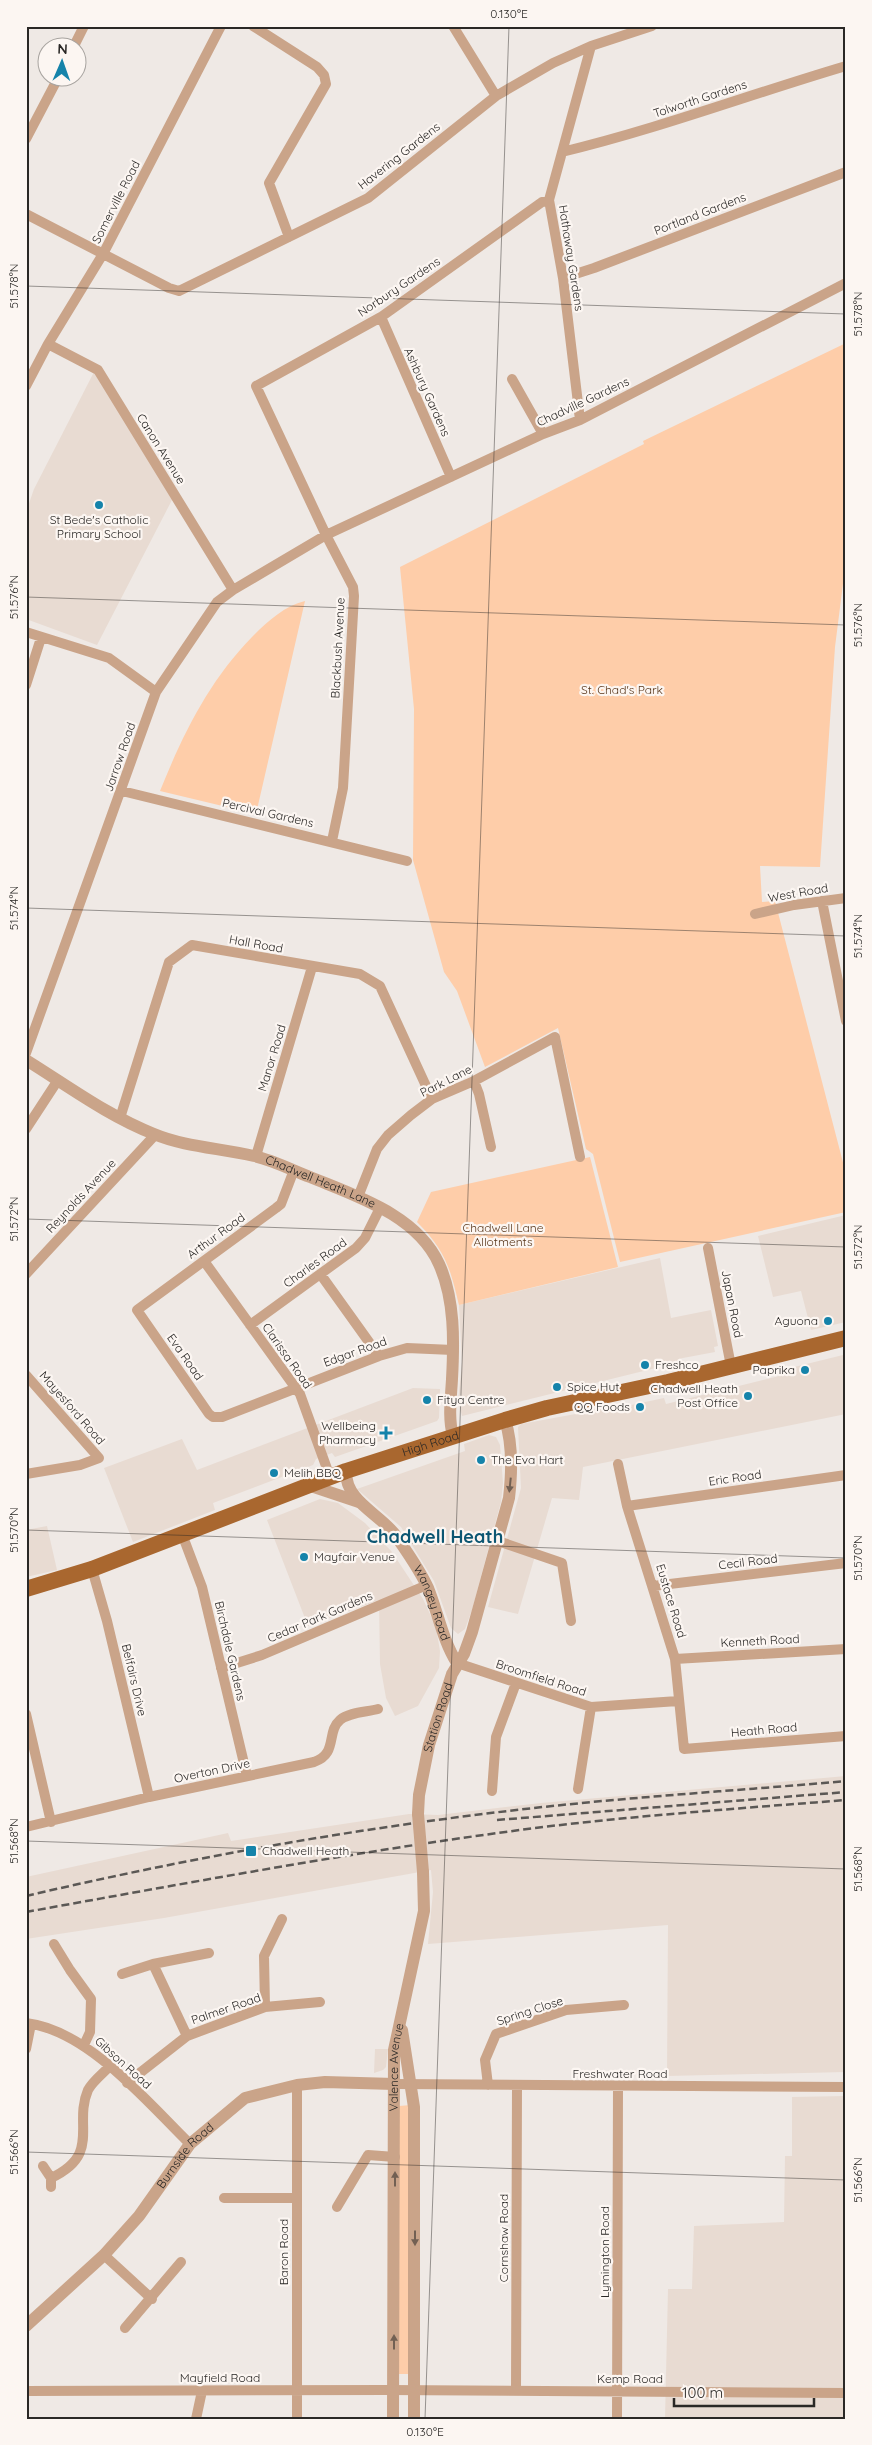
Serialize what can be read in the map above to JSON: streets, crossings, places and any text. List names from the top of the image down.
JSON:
{
  "streets": {
    "main road": ["High Road"],
    "street": [
      "Tolworth Gardens",
      "Havering Gardens",
      "Somerville Road",
      "Portland Gardens",
      "Hathaway Gardens",
      "Norbury Gardens",
      "Ashbury Gardens",
      "Chadville Gardens",
      "Canon Avenue",
      "Blackbush Avenue",
      "Jarrow Road",
      "Percival Gardens",
      "West Road",
      "Hall Road",
      "Manor Road",
      "Park Lane",
      "Chadwell Heath Lane",
      "Reynolds Avenue",
      "Arthur Road",
      "Charles Road",
      "Japan Road",
      "Edgar Road",
      "Clarissa Road",
      "Eva Road",
      "Mayesford Road",
      "Eric Road",
      "Cecil Road",
      "Eustace Road",
      "Wangey Road",
      "Cedar Park Gardens",
      "Kenneth Road",
      "Birchdale Gardens",
      "Broomfield Road",
      "Belfairs Drive",
      "Station Road",
      "Heath Road",
      "Overton Drive",
      "Palmer Road",
      "Spring Close",
      "Gibson Road",
      "Valence Avenue",
      "Freshwater Road",
      "Burnside Road",
      "Cornshaw Road",
      "Baron Road",
      "Lymington Road",
      "Mayfield Road",
      "Kemp Road"
    ]
  },
  "crossings": [
    ["Tolworth Gardens", "Hathaway Gardens"],
    ["Havering Gardens", "Somerville Road"],
    ["Havering Gardens", "Hathaway Gardens"],
    ["Somerville Road", "Canon Avenue"],
    ["Portland Gardens", "Hathaway Gardens"],
    ["Hathaway Gardens", "Norbury Gardens"],
    ["Hathaway Gardens", "Chadville Gardens"],
    ["Norbury Gardens", "Ashbury Gardens"],
    ["Norbury Gardens", "Blackbush Avenue"],
    ["Ashbury Gardens", "Chadville Gardens"],
    ["Chadville Gardens", "Blackbush Avenue"],
    ["Chadville Gardens", "Jarrow Road"],
    ["Canon Avenue", "Jarrow Road"],
    ["Blackbush Avenue", "Jarrow Road"],
    ["Blackbush Avenue", "Percival Gardens"],
    ["Jarrow Road", "Percival Gardens"],
    ["Hall Road", "Manor Road"],
    ["Hall Road", "Park Lane"],
    ["Hall Road", "Chadwell Heath Lane"],
    ["Manor Road", "Chadwell Heath Lane"],
    ["Park Lane", "Chadwell Heath Lane"],
    ["Chadwell Heath Lane", "Reynolds Avenue"],
    ["Chadwell Heath Lane", "Arthur Road"],
    ["Chadwell Heath Lane", "Charles Road"],
    ["Chadwell Heath Lane", "Edgar Road"],
    ["Chadwell Heath Lane", "High Road"],
    ["Arthur Road", "Clarissa Road"],
    ["Arthur Road", "Eva Road"],
    ["Charles Road", "Clarissa Road"],
    ["Japan Road", "High Road"],
    ["Edgar Road", "Clarissa Road"],
    ["Edgar Road", "Eva Road"],
    ["Clarissa Road", "High Road"],
    ["High Road", "Wangey Road"],
    ["High Road", "Birchdale Gardens"],
    ["High Road", "Belfairs Drive"],
    ["High Road", "Station Road"],
    ["Eric Road", "Eustace Road"],
    ["Cecil Road", "Eustace Road"],
    ["Eustace Road", "Kenneth Road"],
    ["Eustace Road", "Broomfield Road"],
    ["Eustace Road", "Heath Road"],
    ["Wangey Road", "Cedar Park Gardens"],
    ["Wangey Road", "Broomfield Road"],
    ["Wangey Road", "Station Road"],
    ["Cedar Park Gardens", "Birchdale Gardens"],
    ["Birchdale Gardens", "Overton Drive"],
    ["Broomfield Road", "Station Road"],
    ["Belfairs Drive", "Overton Drive"],
    ["Station Road", "Valence Avenue"],
    ["Palmer Road", "Gibson Road"],
    ["Spring Close", "Freshwater Road"],
    ["Gibson Road", "Burnside Road"],
    ["Valence Avenue", "Freshwater Road"],
    ["Valence Avenue", "Burnside Road"],
    ["Valence Avenue", "Mayfield Road"],
    ["Valence Avenue", "Kemp Road"],
    ["Freshwater Road", "Burnside Road"],
    ["Freshwater Road", "Cornshaw Road"],
    ["Freshwater Road", "Lymington Road"],
    ["Burnside Road", "Baron Road"],
    ["Cornshaw Road", "Kemp Road"],
    ["Baron Road", "Mayfield Road"],
    ["Lymington Road", "Kemp Road"],
    ["Mayfield Road", "Kemp Road"]
  ],
  "districts": ["Chadwell Heath"],
  "parks": ["St. Chad's Park", "Chadwell Lane Allotments"],
  "places": {
    "other": [
      "St Bede's Catholic Primary School",
      "Aguona",
      "Freshco",
      "Paprika",
      "Spice Hut",
      "Chadwell Heath Post Office",
      "Fitya Centre",
      "QQ Foods",
      "The Eva Hart",
      "Melih BBQ",
      "Mayfair Venue"
    ],
    "health": ["Wellbeing Pharmacy"],
    "transit": ["Chadwell Heath"]
  },
  "scale_bar": "100 m",
  "north": "top",
  "coordinates": [
    "0.130°E",
    "51.578°N",
    "51.576°N",
    "51.574°N",
    "51.572°N",
    "51.570°N",
    "51.568°N",
    "51.566°N"
  ]
}
